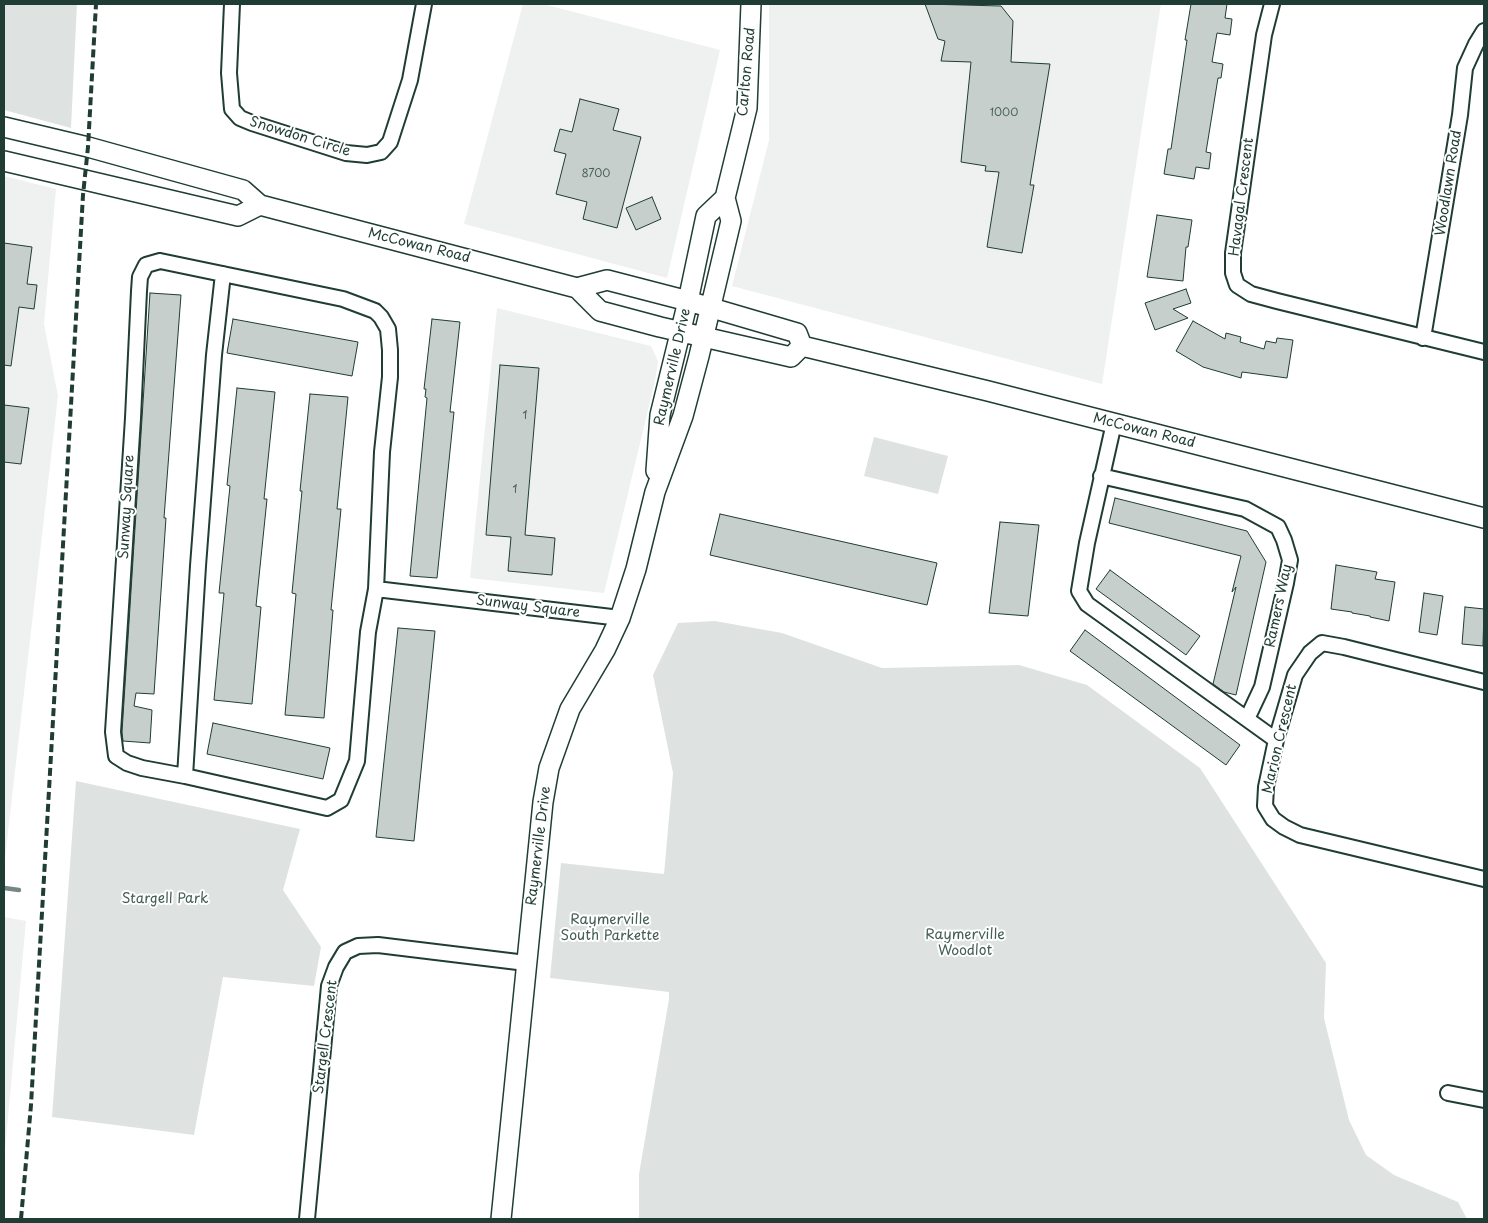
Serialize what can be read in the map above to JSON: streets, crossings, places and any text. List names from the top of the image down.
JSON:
{
  "streets": {
    "main road": ["Carlton Road", "McCowan Road", "Raymerville Drive"],
    "street": [
      "Snowdon Circle",
      "Woodlawn Road",
      "Havagal Crescent",
      "Sunway Square",
      "Ramers Way",
      "Marion Crescent",
      "Stargell Crescent"
    ]
  },
  "crossings": [
    ["Carlton Road", "McCowan Road"],
    ["Carlton Road", "Raymerville Drive"],
    ["Woodlawn Road", "Havagal Crescent"],
    ["McCowan Road", "Raymerville Drive"],
    ["Raymerville Drive", "Sunway Square"],
    ["Raymerville Drive", "Stargell Crescent"]
  ],
  "parks": ["Stargell Park", "Raymerville South Parkette", "Raymerville Woodlot"],
  "house_numbers": [
    "1000",
    "8700",
    "1",
    "1"
  ]
}
